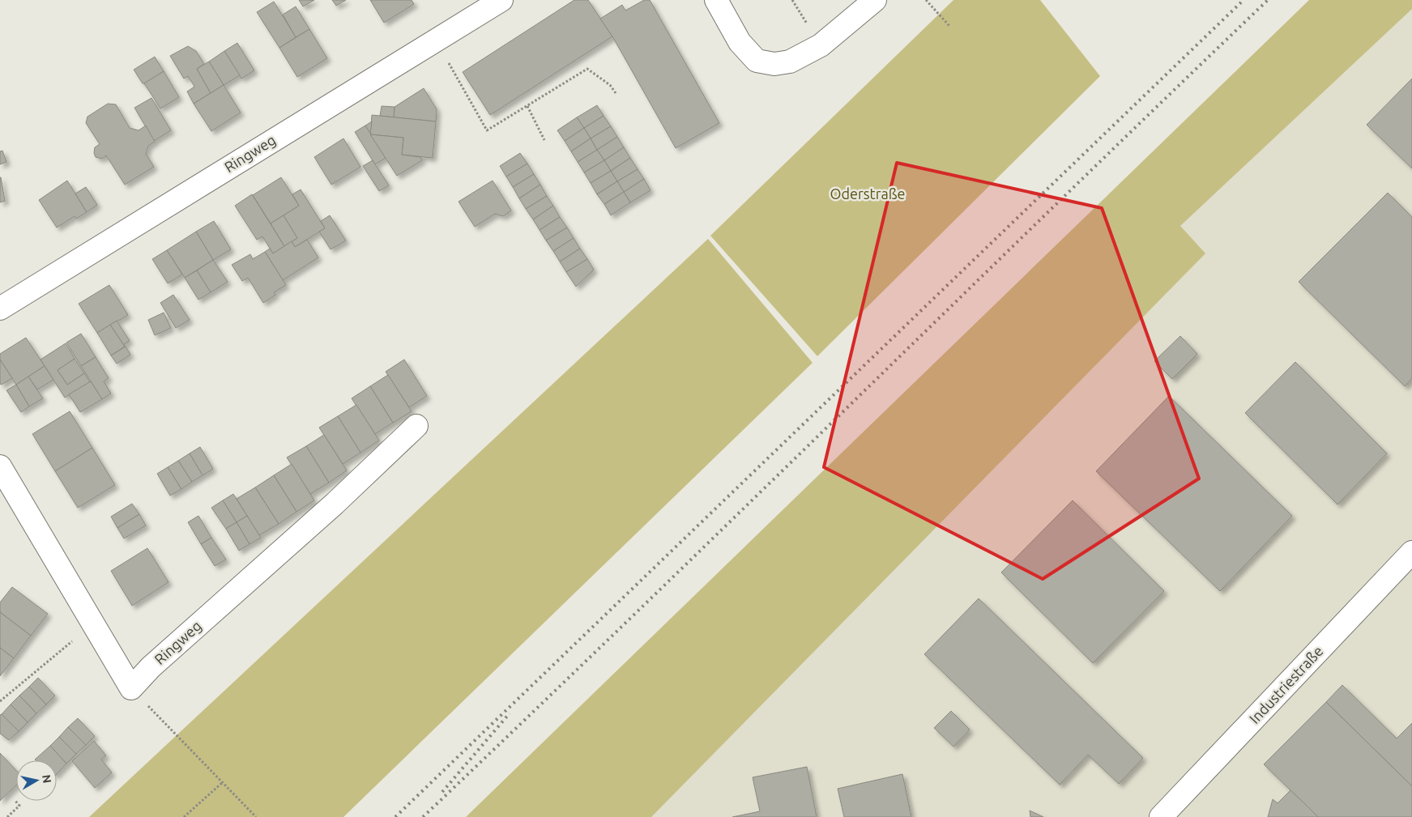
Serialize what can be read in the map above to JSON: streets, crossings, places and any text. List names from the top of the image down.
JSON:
{
  "streets": {
    "street": ["Ringweg", "Industriestraße"]
  },
  "parks": ["Oderstraße"],
  "north": "right"
}
